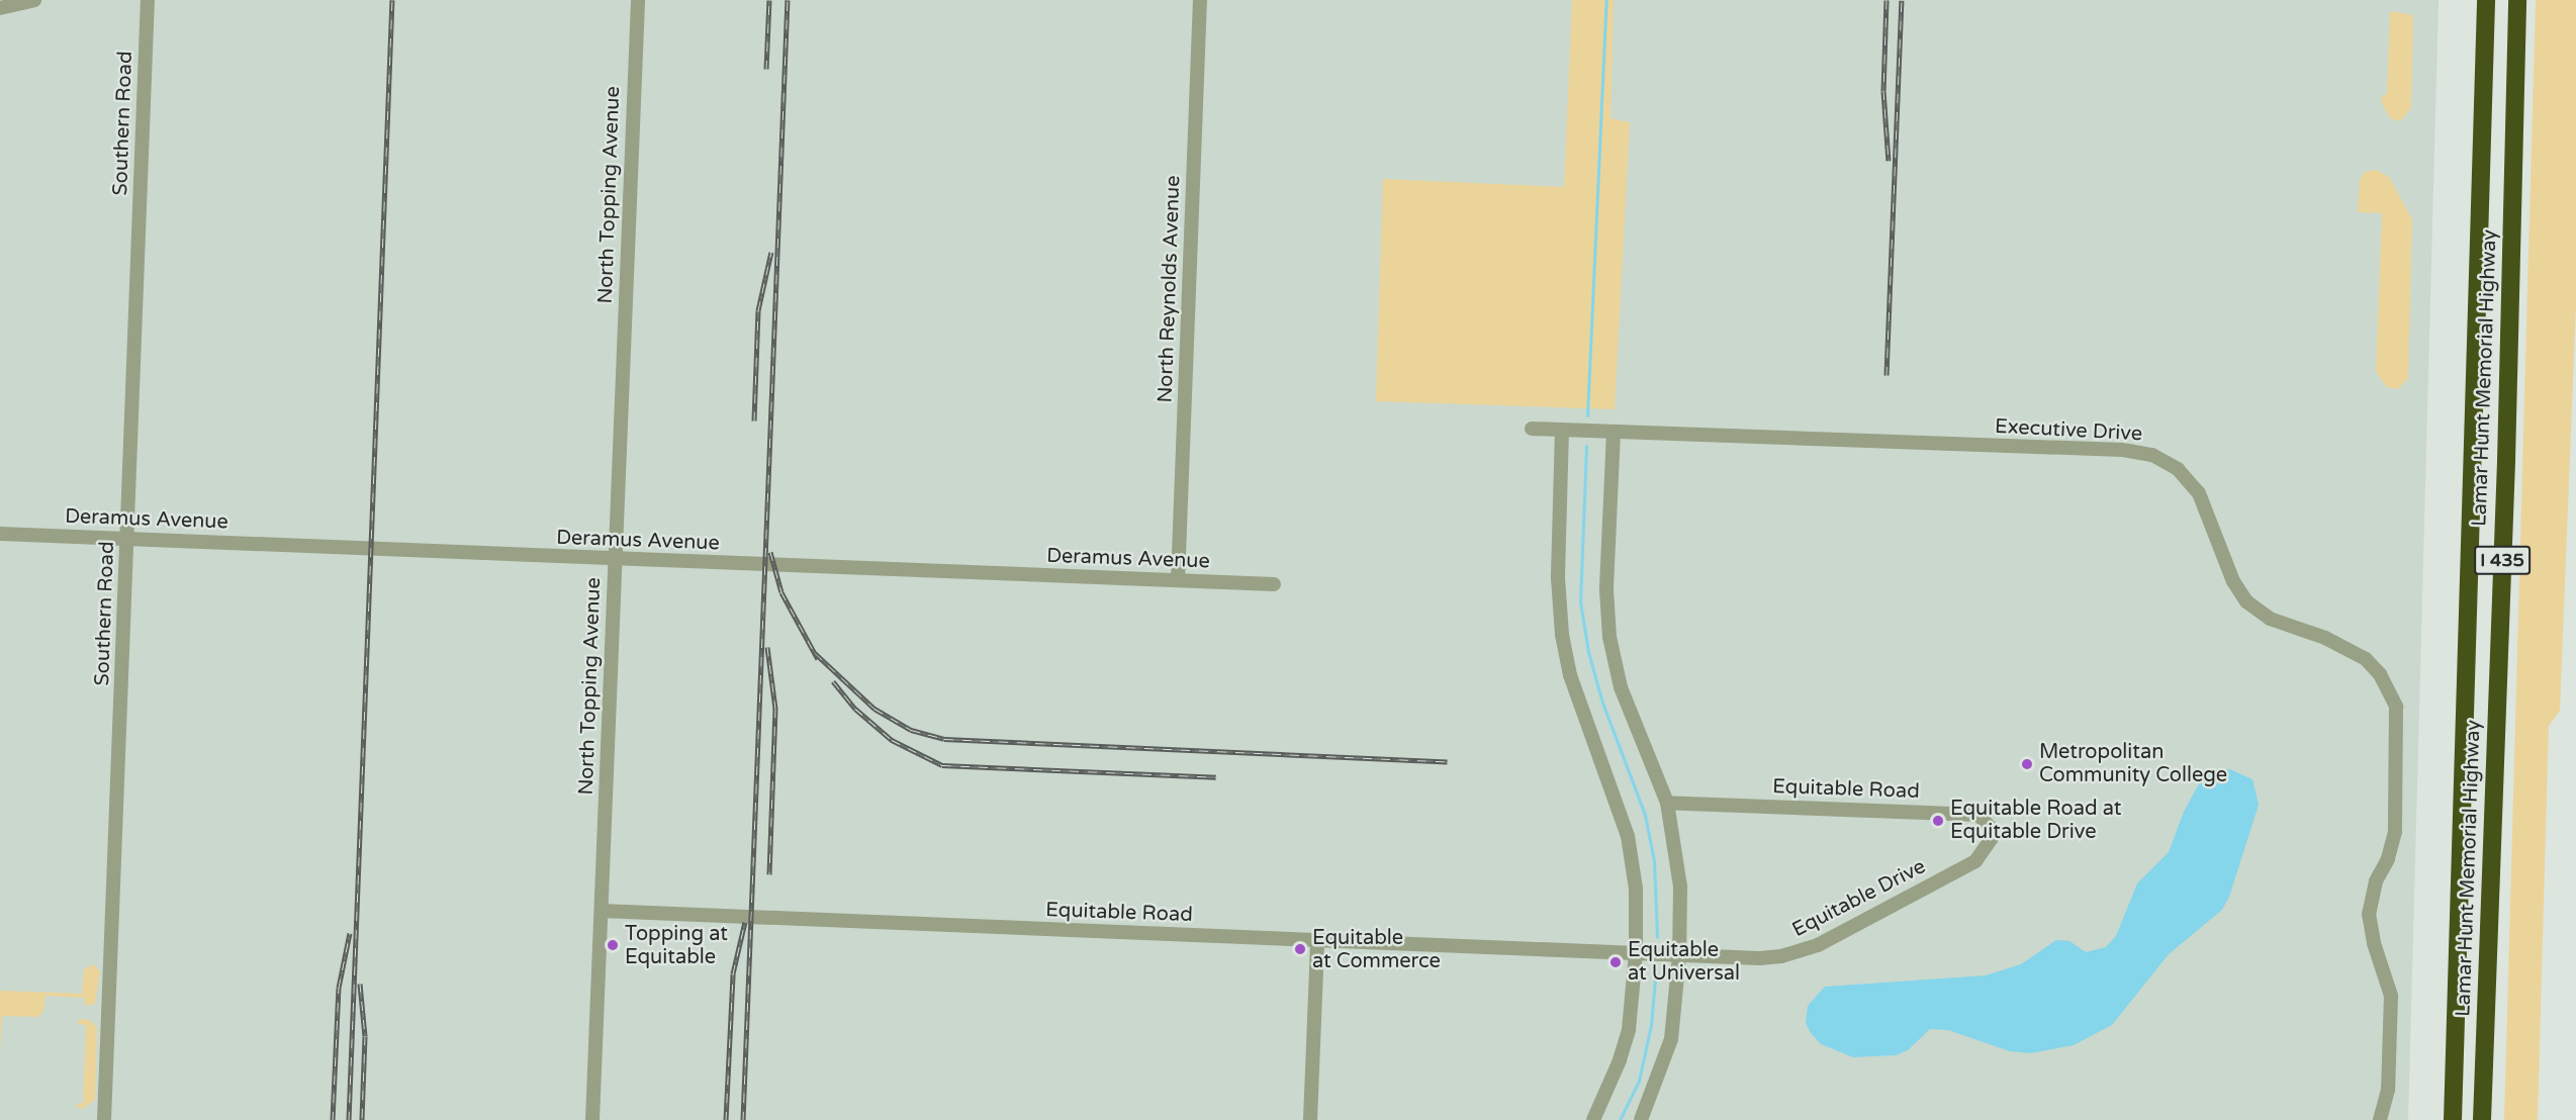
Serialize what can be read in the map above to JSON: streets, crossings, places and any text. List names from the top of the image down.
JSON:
{
  "streets": {
    "highway": ["Lamar Hunt Memorial Highway", "I 435"],
    "street": [
      "Southern Road",
      "North Topping Avenue",
      "North Reynolds Avenue",
      "Executive Drive",
      "Deramus Avenue",
      "Equitable Road",
      "Equitable Drive"
    ]
  },
  "crossings": [
    ["Southern Road", "Deramus Avenue"],
    ["North Topping Avenue", "Deramus Avenue"],
    ["North Topping Avenue", "Equitable Road"],
    ["North Reynolds Avenue", "Deramus Avenue"],
    ["Equitable Road", "Equitable Drive"]
  ],
  "places": [
    "Metropolitan Community College",
    "Equitable Road at Equitable Drive",
    "Topping at Equitable",
    "Equitable at Commerce",
    "Equitable at Universal"
  ]
}
